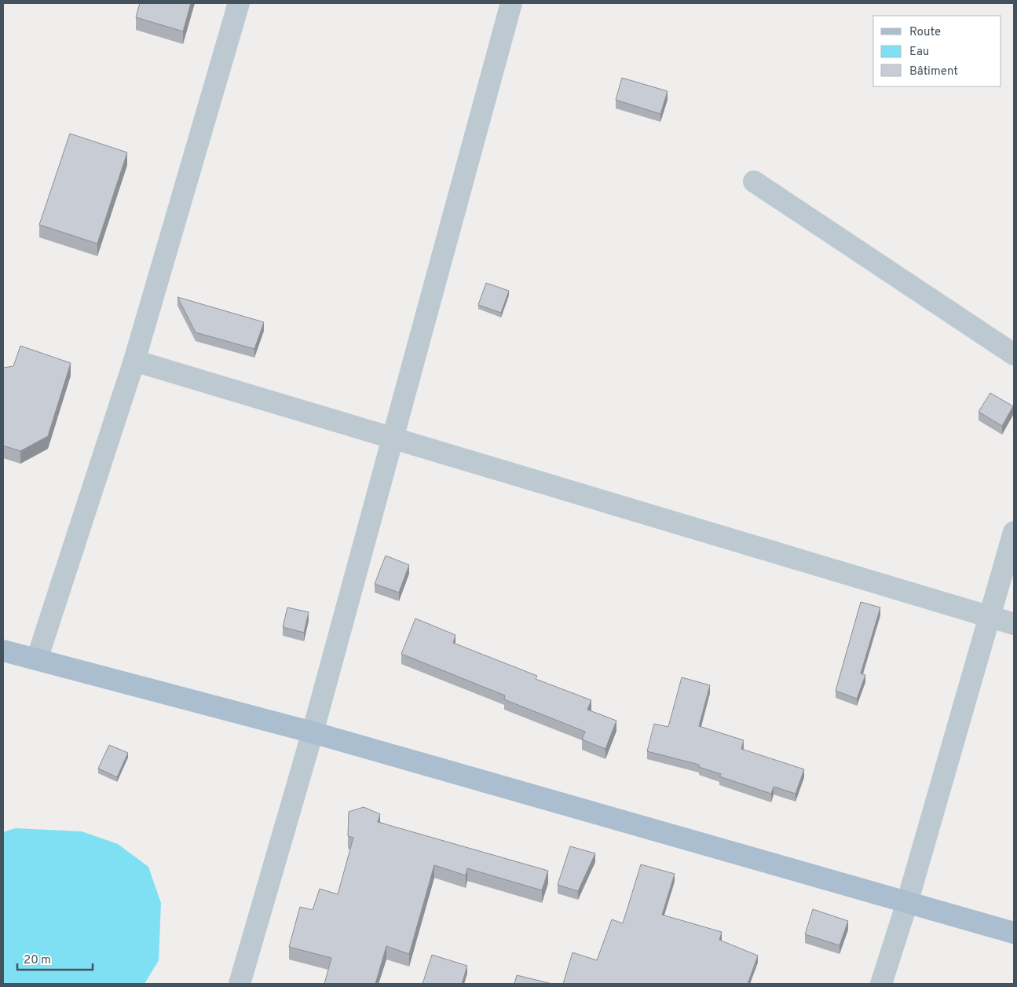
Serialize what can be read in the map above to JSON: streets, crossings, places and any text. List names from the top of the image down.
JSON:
{
  "legend": ["Route", "Eau", "Bâtiment"],
  "scale_bar": "20 m"
}
